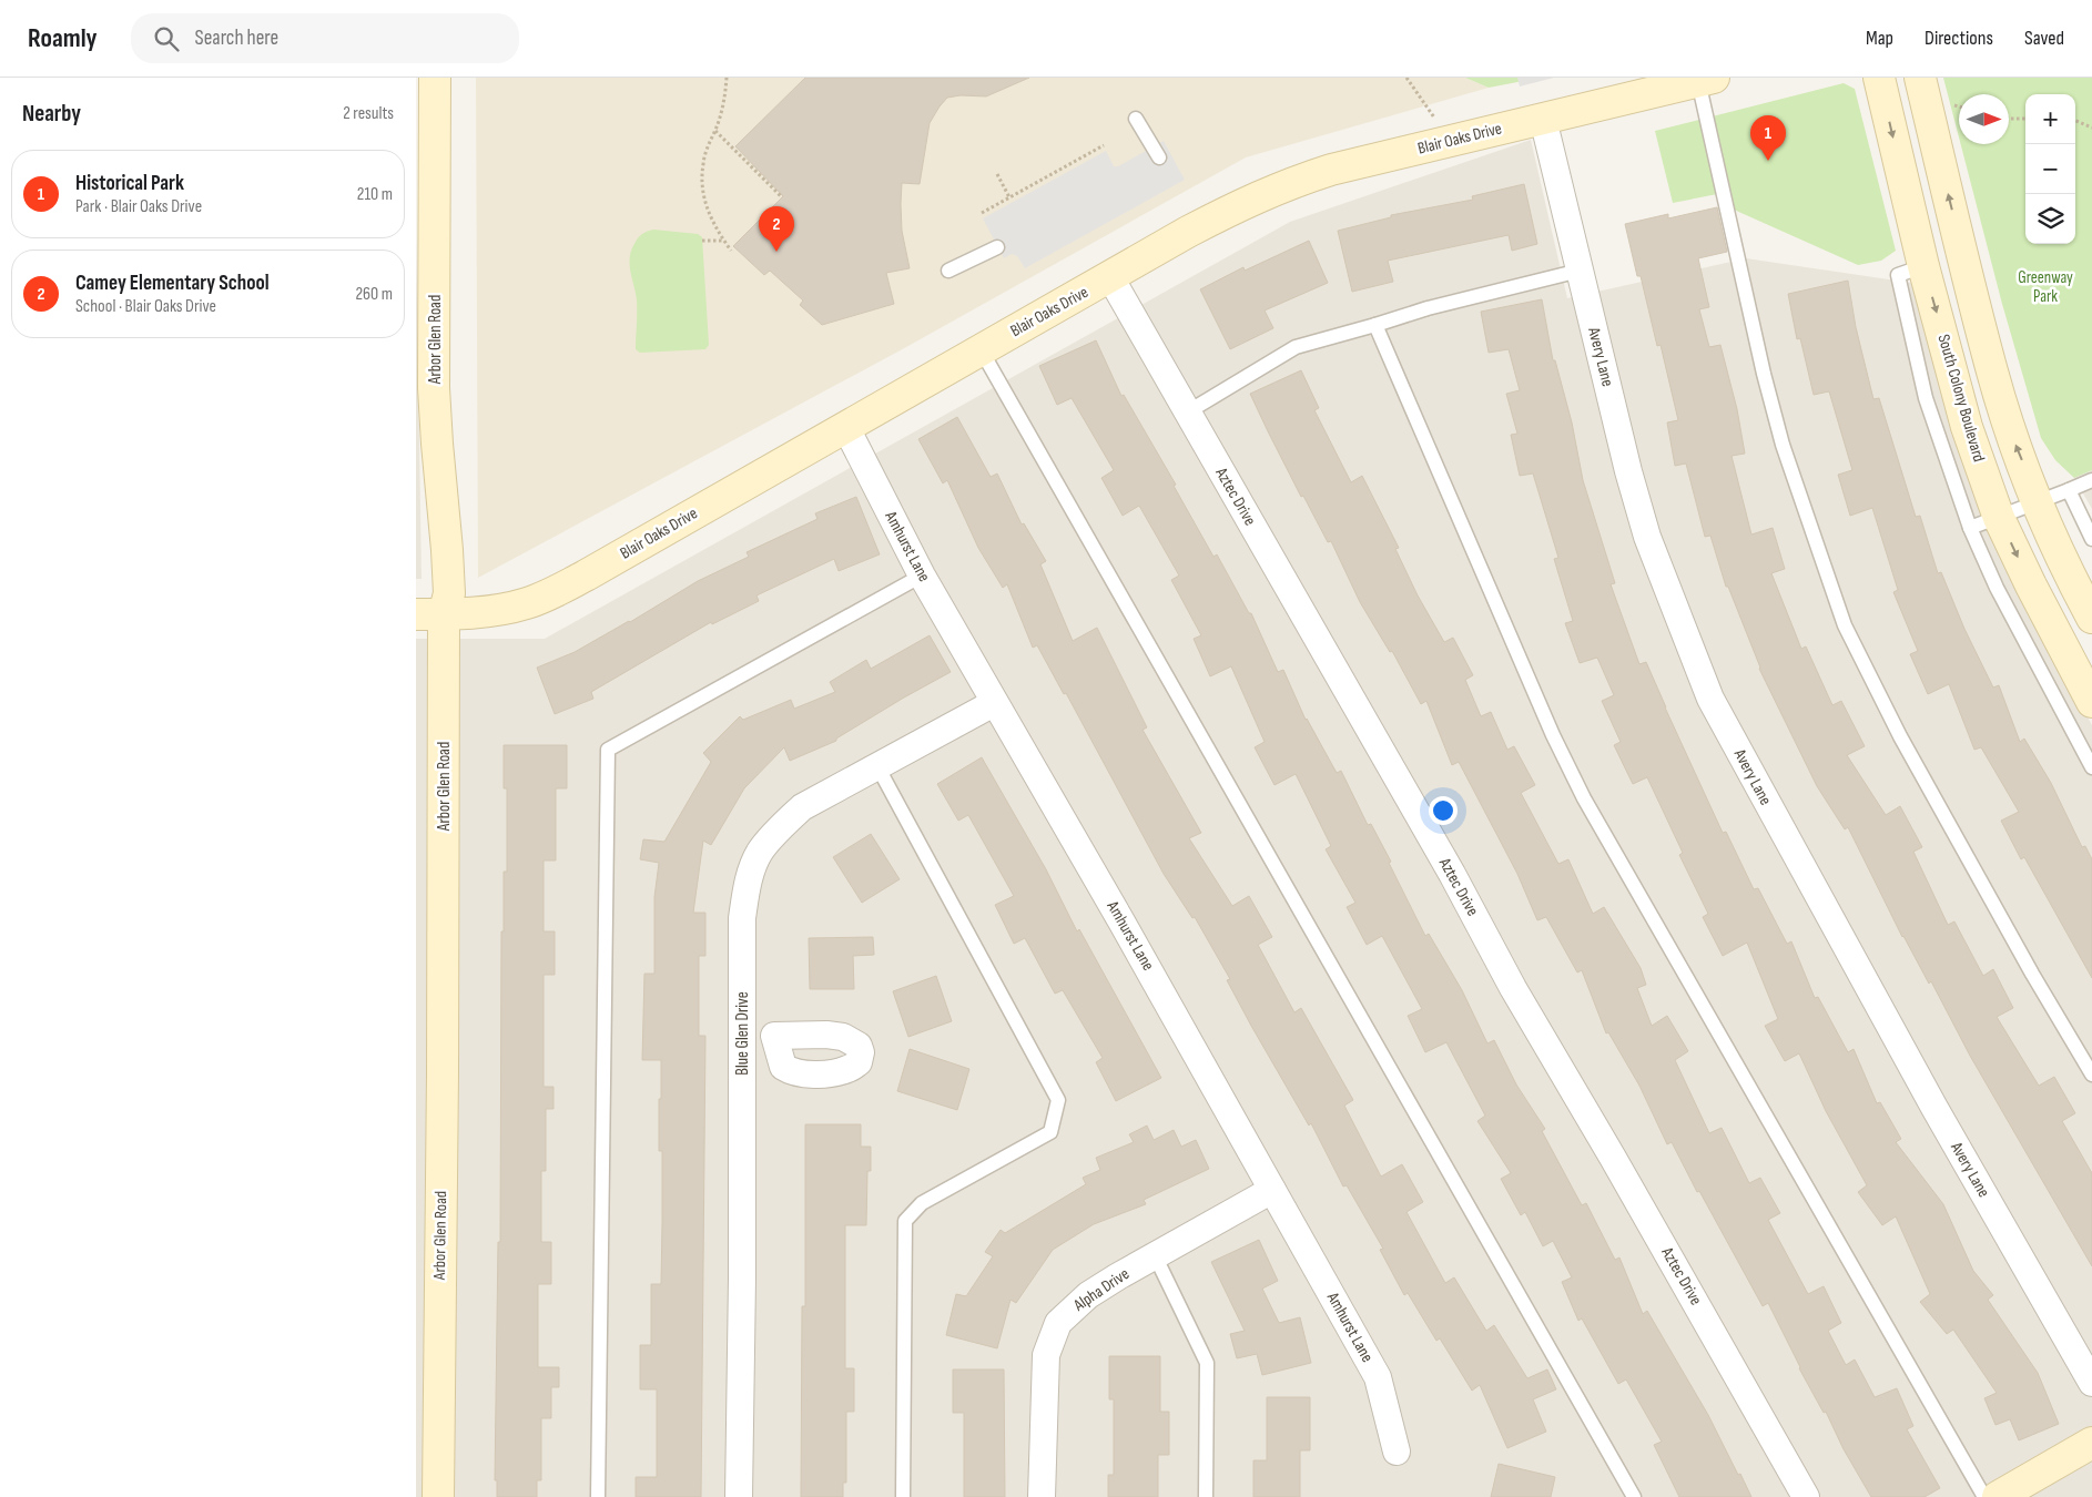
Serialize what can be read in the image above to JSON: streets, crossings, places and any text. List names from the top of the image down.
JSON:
{
  "streets": {
    "street": [
      "Blair Oaks Drive",
      "Arbor Glen Road",
      "Avery Lane",
      "South Colony Boulevard",
      "Aztec Drive",
      "Amhurst Lane",
      "Blue Glen Drive",
      "Alpha Drive"
    ]
  },
  "crossings": [
    ["Blair Oaks Drive", "Arbor Glen Road"],
    ["Blair Oaks Drive", "Avery Lane"],
    ["Blair Oaks Drive", "Aztec Drive"],
    ["Blair Oaks Drive", "Amhurst Lane"],
    ["Amhurst Lane", "Blue Glen Drive"],
    ["Amhurst Lane", "Alpha Drive"]
  ],
  "parks": ["Greenway Park"],
  "north": "right",
  "page": {
    "header": "Roamly",
    "search": "Search here",
    "nav": ["Map", "Directions", "Saved"],
    "heading": ["Nearby", "2 results"],
    "map_buttons": ["+", "−"],
    "pins": ["1", "2"],
    "list": [
      {
        "mark": "1",
        "name": "Historical Park",
        "note": "Park · Blair Oaks Drive",
        "value": "210 m"
      },
      {
        "mark": "2",
        "name": "Camey Elementary School",
        "note": "School · Blair Oaks Drive",
        "value": "260 m"
      }
    ]
  }
}
